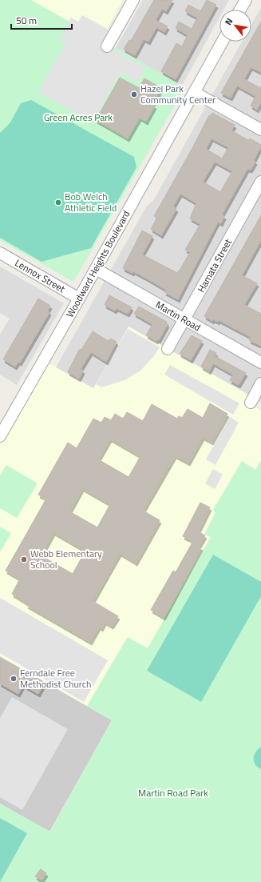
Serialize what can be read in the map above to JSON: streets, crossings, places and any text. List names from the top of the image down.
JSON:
{
  "streets": {
    "street": [
      "Woodward Heights Boulevard",
      "Hamata Street",
      "Lennox Street",
      "Martin Road"
    ]
  },
  "crossings": [
    ["Woodward Heights Boulevard", "Lennox Street"],
    ["Woodward Heights Boulevard", "Martin Road"],
    ["Hamata Street", "Martin Road"]
  ],
  "parks": ["Green Acres Park", "Martin Road Park"],
  "places": [
    "Hazel Park Community Center",
    "Bob Welch Athletic Field",
    "Webb Elementary School",
    "Ferndale Free Methodist Church"
  ],
  "scale_bar": "50 m",
  "north": "top left"
}
